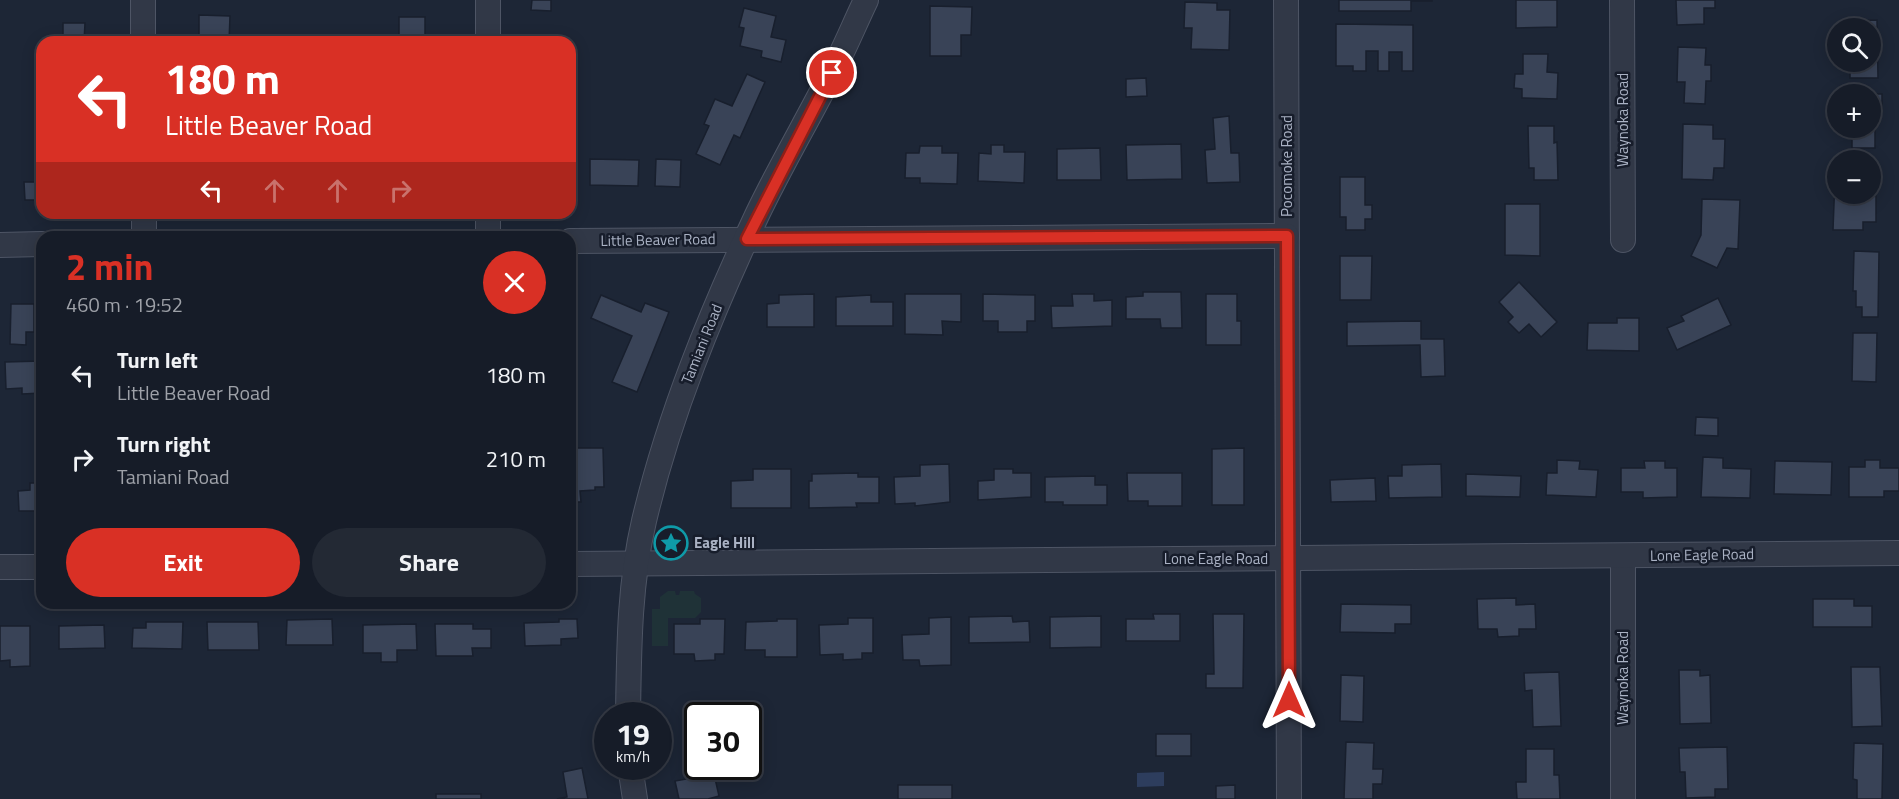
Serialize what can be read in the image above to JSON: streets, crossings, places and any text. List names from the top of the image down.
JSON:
{
  "streets": {
    "street": [
      "Waynoka Road",
      "Pocomoke Road",
      "Little Beaver Road",
      "Tamiani Road",
      "Lone Eagle Road"
    ]
  },
  "crossings": [
    ["Waynoka Road", "Lone Eagle Road"],
    ["Pocomoke Road", "Little Beaver Road"],
    ["Pocomoke Road", "Lone Eagle Road"],
    ["Little Beaver Road", "Tamiani Road"],
    ["Tamiani Road", "Lone Eagle Road"]
  ],
  "places": {
    "place": ["Eagle Hill"]
  },
  "page": {
    "map_buttons": ["+", "−"],
    "turn": ["180 m", "Little Beaver Road"],
    "heading": ["2 min", "460 m · 19:52"],
    "list": [
      {
        "name": "Turn left",
        "note": "Little Beaver Road",
        "value": "180 m"
      },
      {
        "name": "Turn right",
        "note": "Tamiani Road",
        "value": "210 m"
      }
    ],
    "buttons": ["Exit", "Share"],
    "speed": "19 km/h",
    "limit": "30"
  }
}
